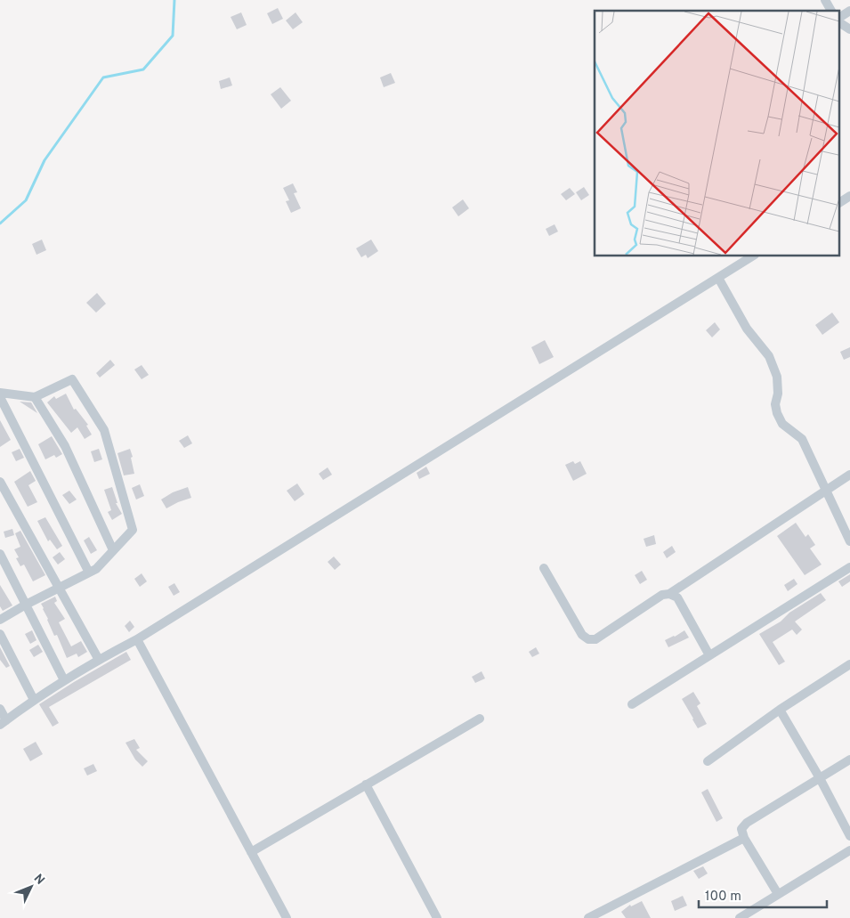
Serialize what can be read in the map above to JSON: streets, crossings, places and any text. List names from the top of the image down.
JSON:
{
  "scale_bar": "100 m",
  "north": "top right"
}
